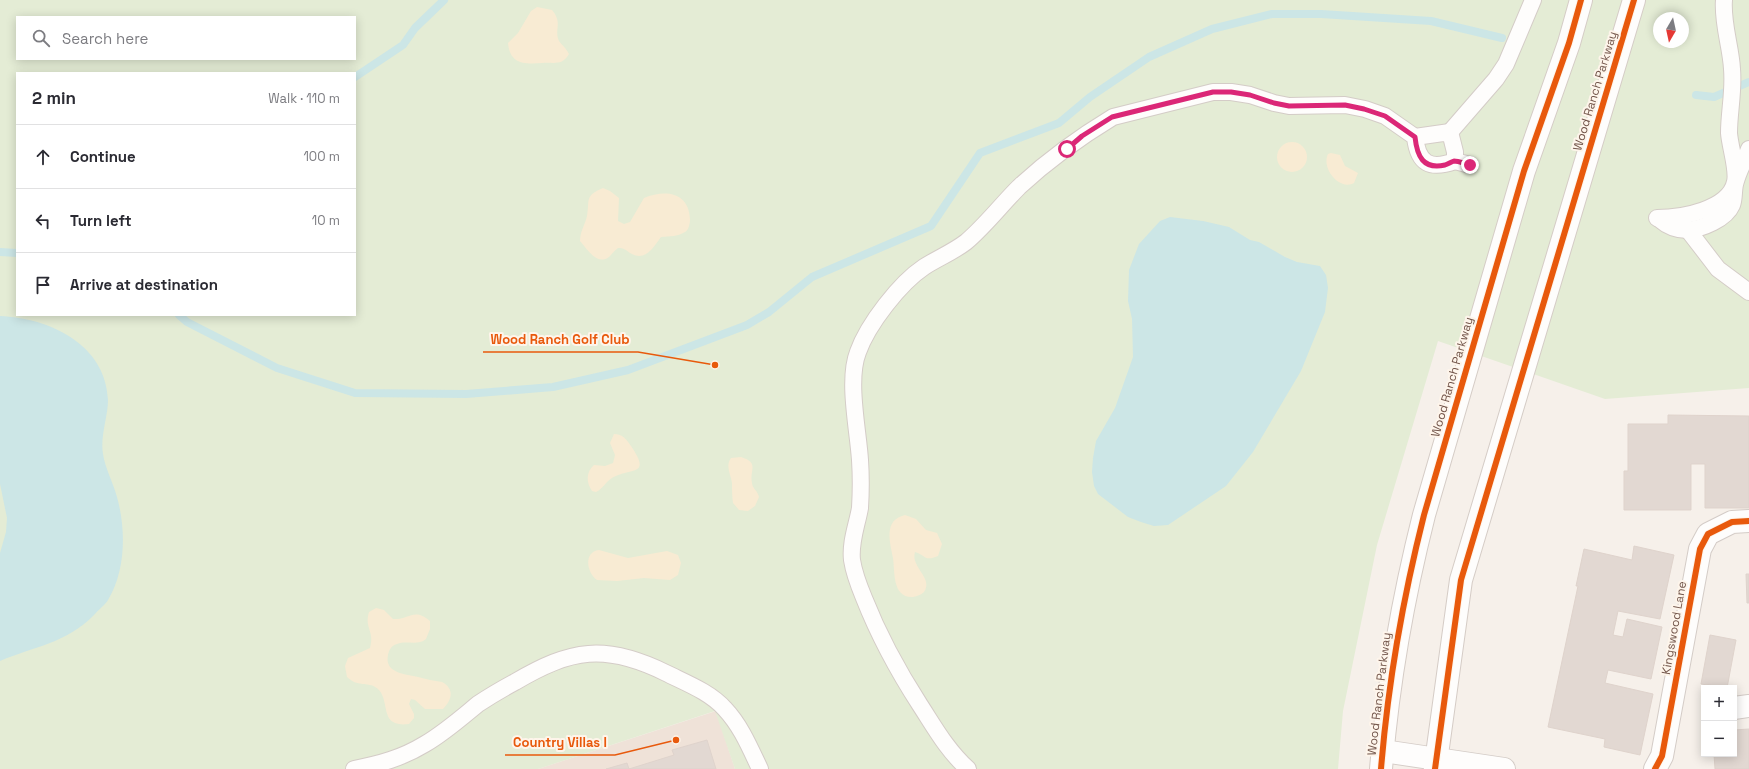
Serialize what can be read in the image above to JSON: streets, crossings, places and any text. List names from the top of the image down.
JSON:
{
  "streets": {
    "main road": ["Wood Ranch Parkway", "Kingswood Lane"]
  },
  "places": ["Wood Ranch Golf Club", "Country Villas I"],
  "north": "bottom",
  "page": {
    "search": "Search here",
    "heading": ["2 min", "Walk · 110 m"],
    "list": [
      ["Continue", "100 m"],
      ["Turn left", "10 m"],
      "Arrive at destination"
    ],
    "map_buttons": ["+", "−"]
  }
}
